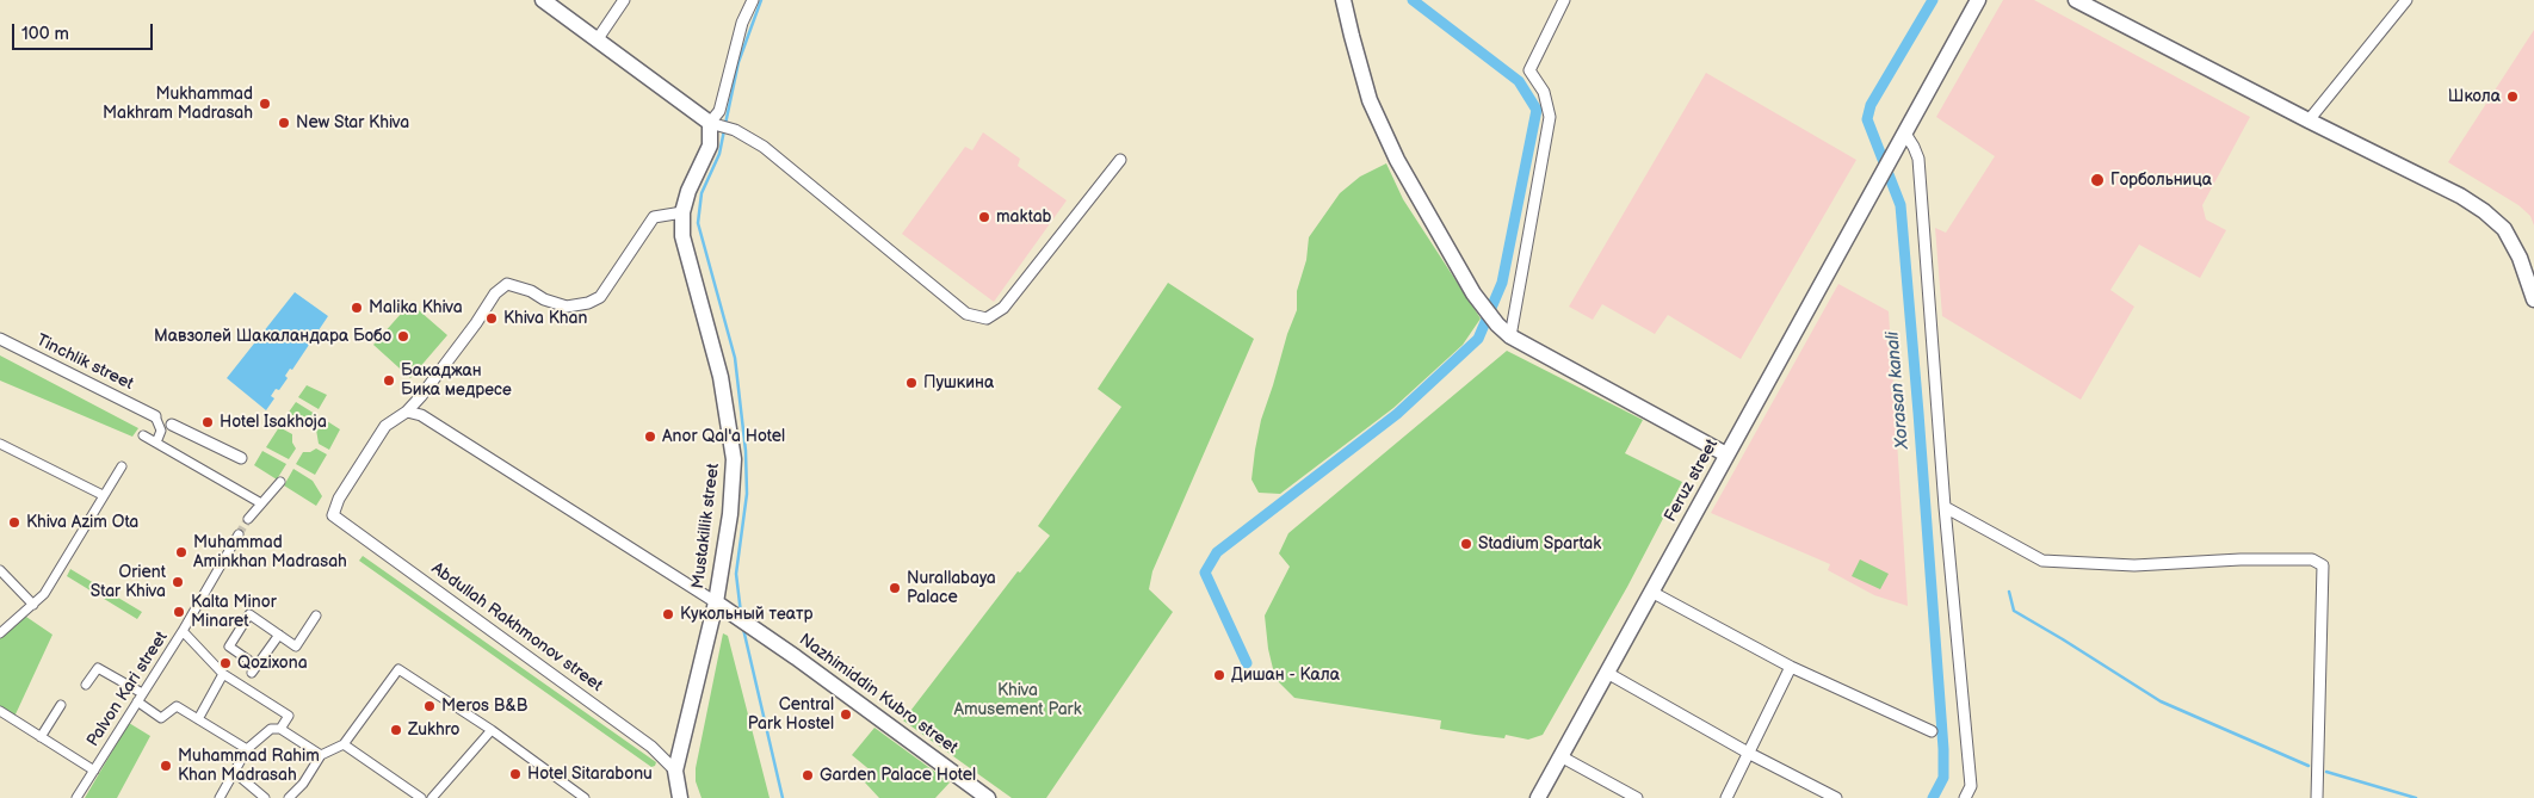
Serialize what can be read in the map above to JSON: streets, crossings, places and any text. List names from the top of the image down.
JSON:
{
  "streets": {
    "main road": ["Feruz street", "Mustakillik street", "Nazhimiddin Kubro street"],
    "street": ["Tinchlik street", "Abdullah Rakhmonov street", "Palvon Kari street"]
  },
  "crossings": [
    ["Mustakillik street", "Abdullah Rakhmonov street"],
    ["Mustakillik street", "Nazhimiddin Kubro street"]
  ],
  "water": ["Xorasan kanali"],
  "parks": ["Khiva Amusement Park"],
  "places": [
    "Школа",
    "Mukhammad Makhram Madrasah",
    "New Star Khiva",
    "Горбольница",
    "maktab",
    "Malika Khiva",
    "Khiva Khan",
    "Мавзолей Шакаландара Бобо",
    "Бакаджан Бика медресе",
    "Пушкина",
    "Hotel Isakhoja",
    "Anor Qal'a Hotel",
    "Khiva Azim Ota",
    "Stadium Spartak",
    "Muhammad Aminkhan Madrasah",
    "Orient Star Khiva",
    "Nurallabaya Palace",
    "Kalta Minor Minaret",
    "Кукольный театр",
    "Qozixona",
    "Дишан - Кала",
    "Meros B&B",
    "Central Park Hostel",
    "Zukhro",
    "Muhammad Rahim Khan Madrasah",
    "Hotel Sitarabonu",
    "Garden Palace Hotel"
  ],
  "scale_bar": "100 m"
}
